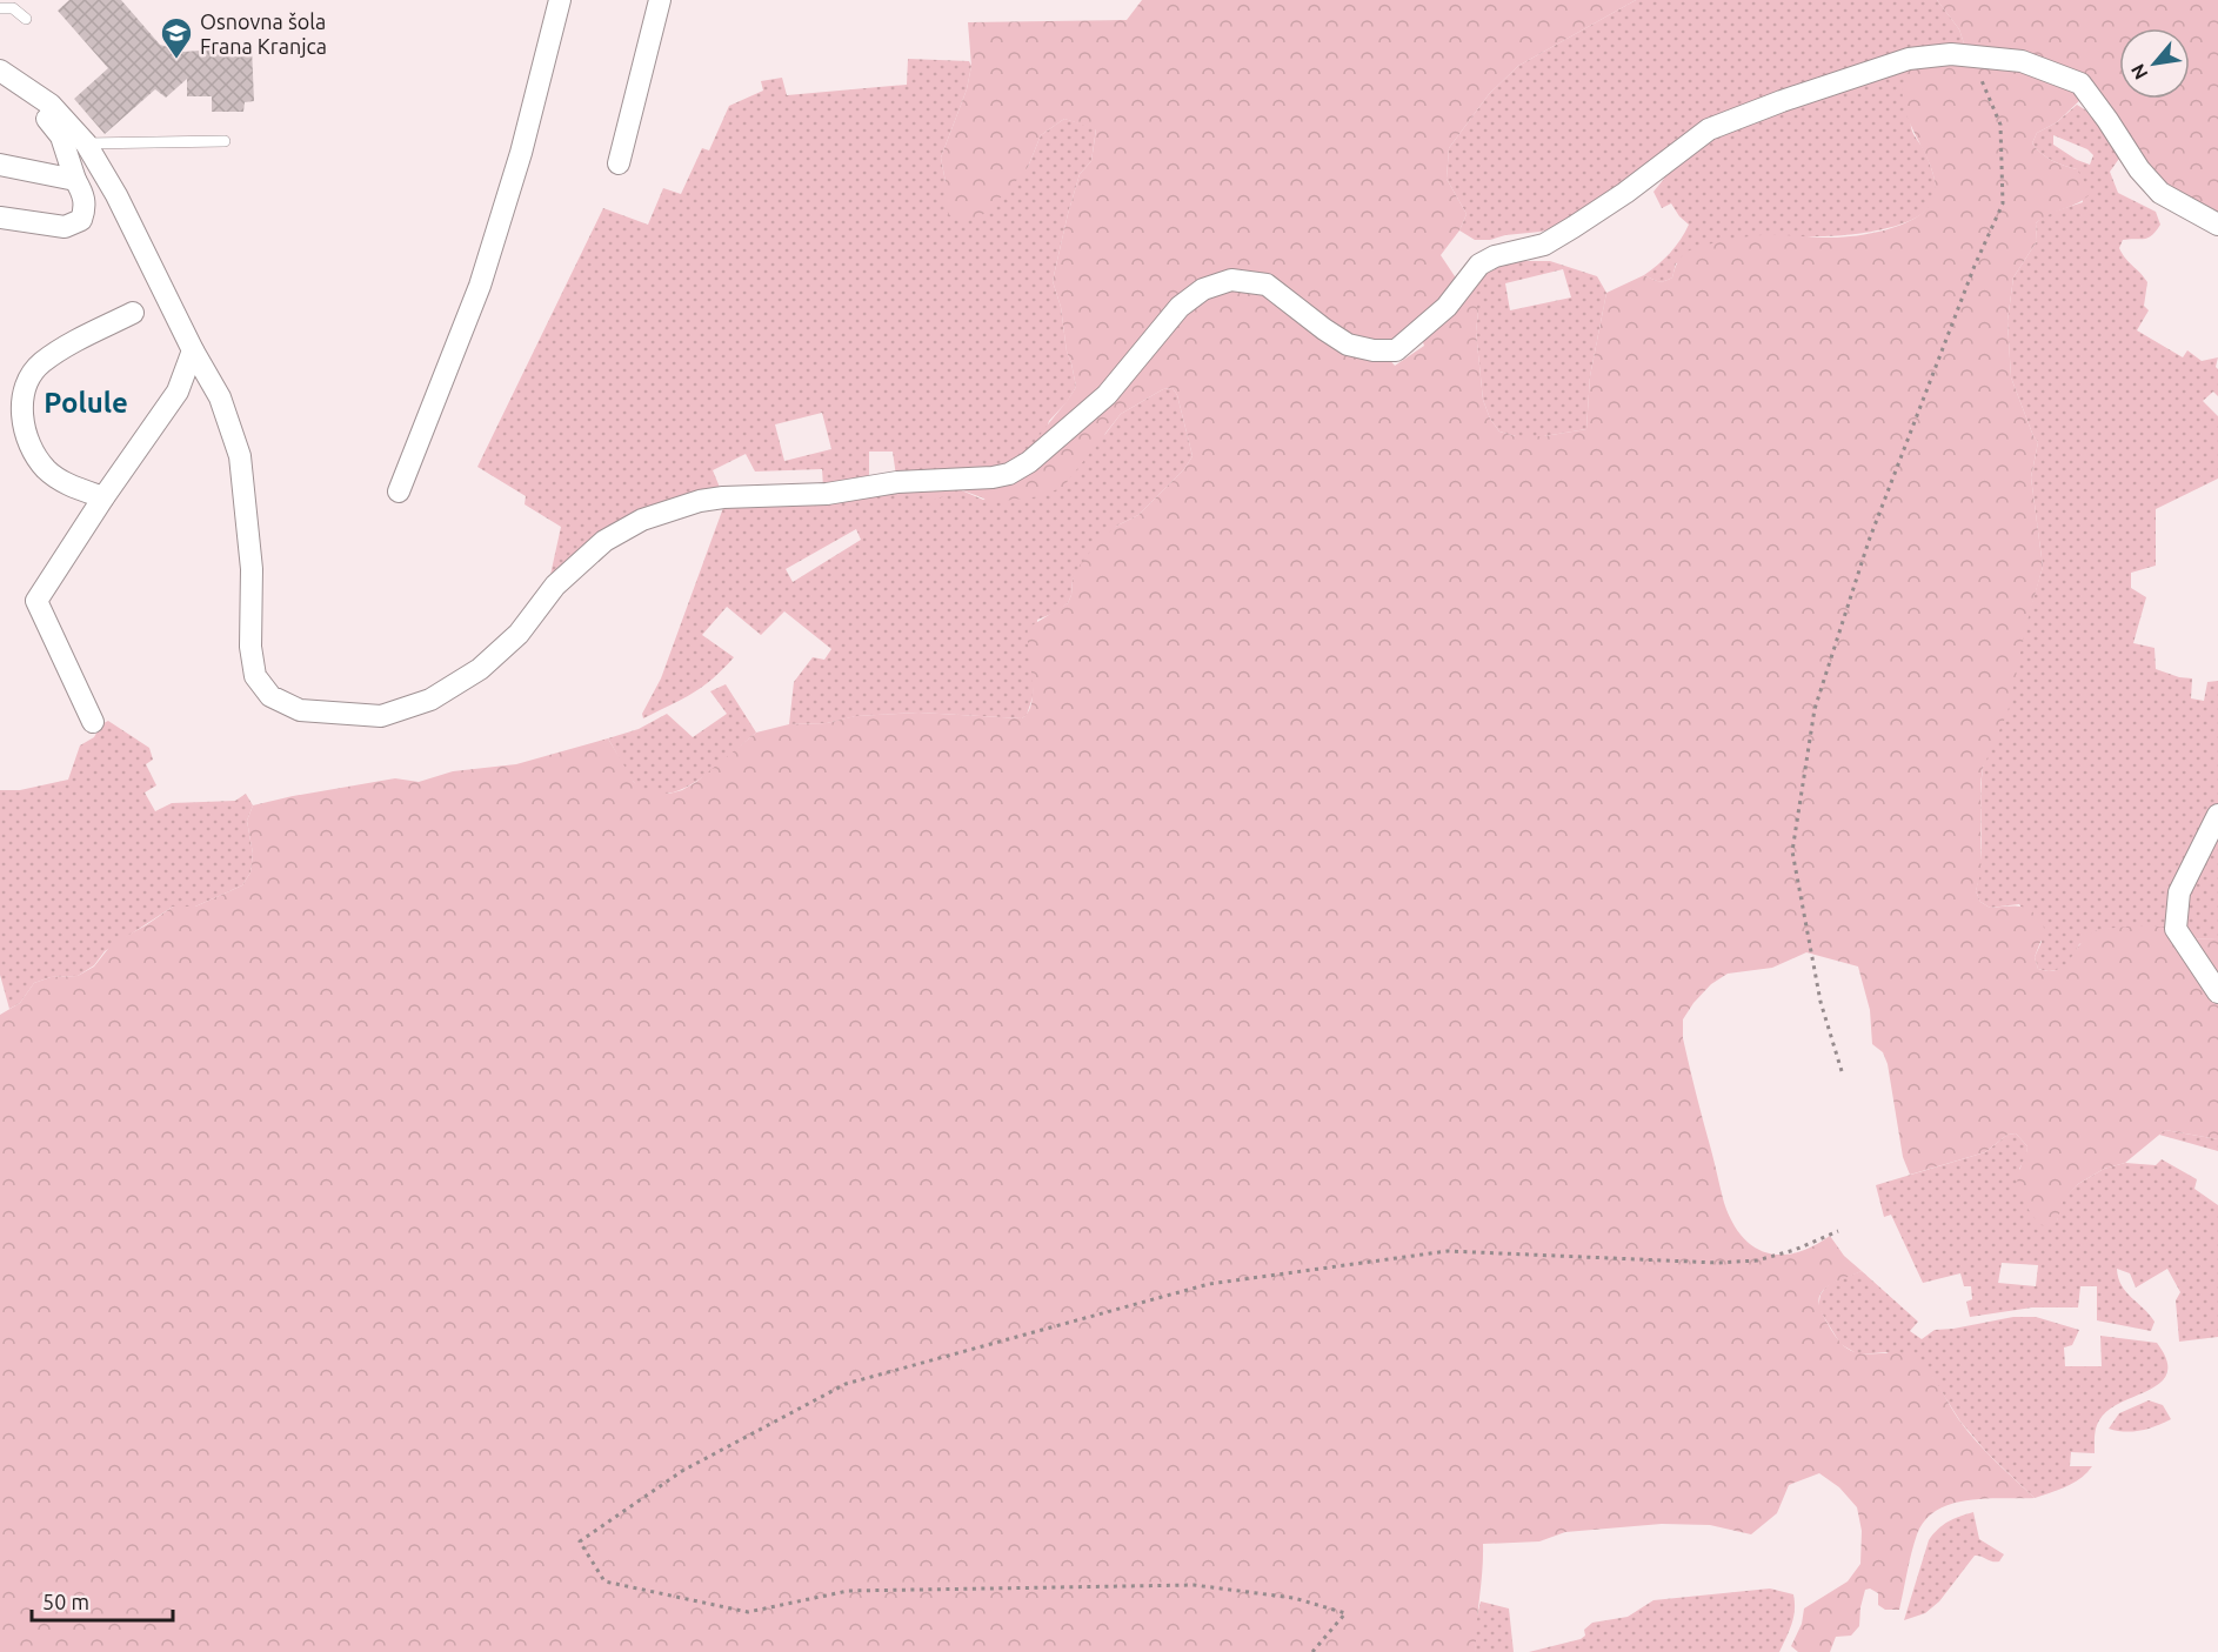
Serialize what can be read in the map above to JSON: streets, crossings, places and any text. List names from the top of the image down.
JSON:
{
  "districts": ["Polule"],
  "places": {
    "school or university": ["Osnovna šola Frana Kranjca"]
  },
  "scale_bar": "50 m",
  "north": "bottom left"
}
